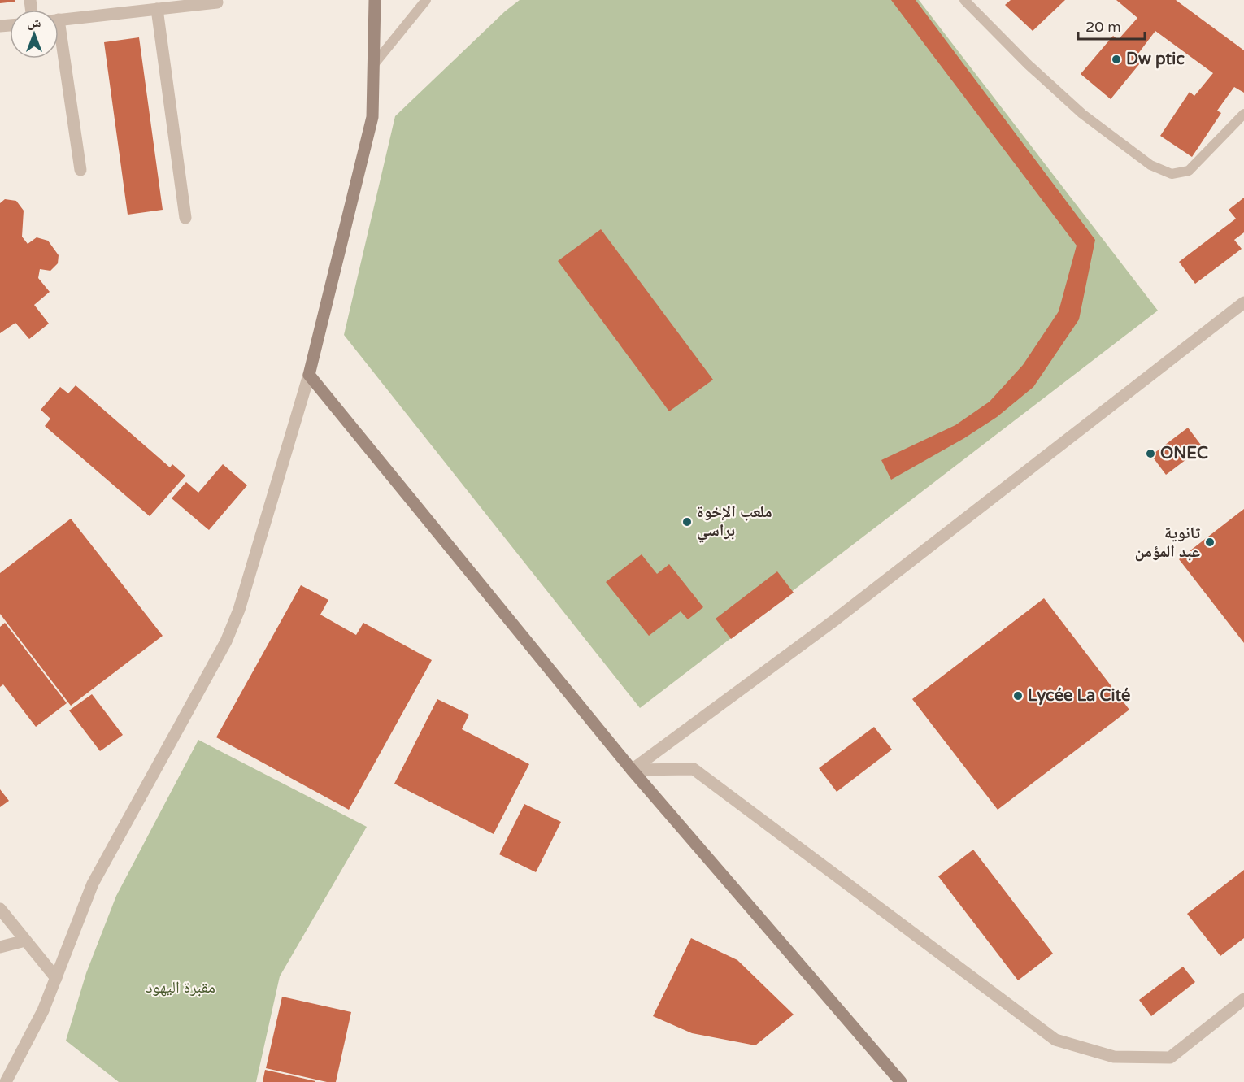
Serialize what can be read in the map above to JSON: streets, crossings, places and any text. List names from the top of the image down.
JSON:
{
  "parks": ["مقبرة اليهود"],
  "places": [
    "Dw ptic",
    "ONEC",
    "ملعب الإخوة براسي",
    "ثانوية عبد المؤمن",
    "Lycée La Cité"
  ],
  "scale_bar": "20 m",
  "north": "top"
}
